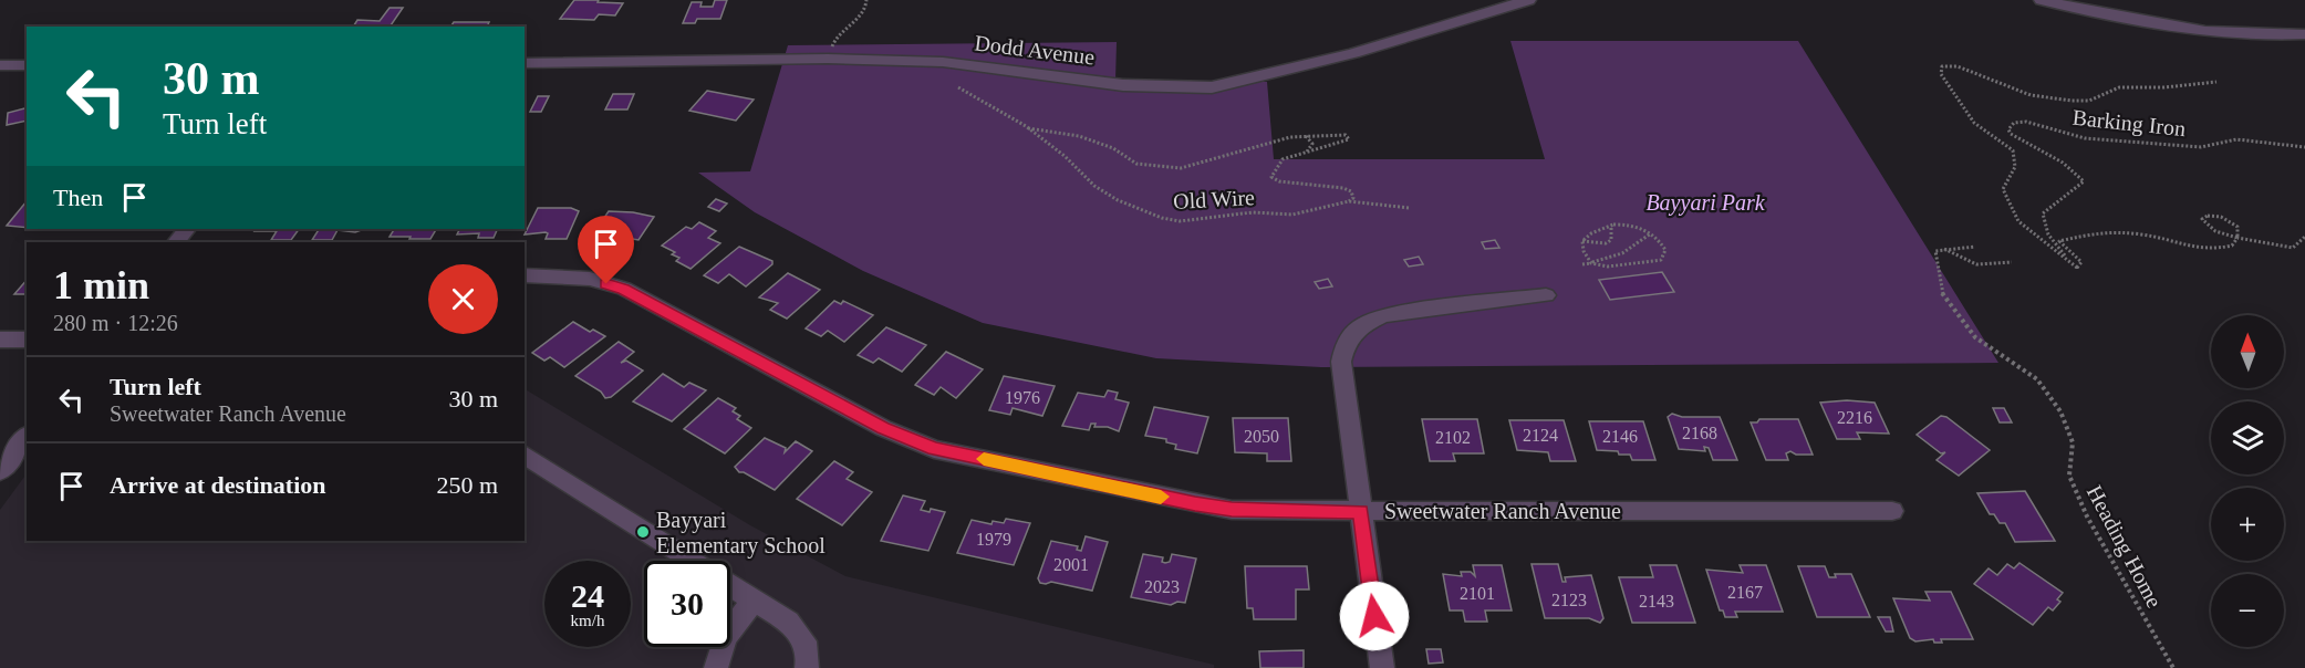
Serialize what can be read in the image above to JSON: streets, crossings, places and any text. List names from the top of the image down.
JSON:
{
  "streets": {
    "street": ["Dodd Avenue", "Sweetwater Ranch Avenue"],
    "path": ["Barking Iron", "Old Wire", "Heading Home"]
  },
  "parks": ["Bayyari Park"],
  "places": ["Bayyari Elementary School"],
  "house_numbers": [
    "1976",
    "2216",
    "2168",
    "2124",
    "2050",
    "2146",
    "2102",
    "1979",
    "2001",
    "2023",
    "2167",
    "2101",
    "2123",
    "2143"
  ],
  "north": "top",
  "page": {
    "turn": ["30 m", "Turn left"],
    "then": "Then",
    "heading": ["1 min", "280 m · 12:26"],
    "map_buttons": ["+", "−"],
    "list": [
      {
        "name": "Turn left",
        "note": "Sweetwater Ranch Avenue",
        "value": "30 m"
      },
      {
        "name": "Arrive at destination",
        "value": "250 m"
      }
    ],
    "speed": "24 km/h",
    "limit": "30"
  }
}
